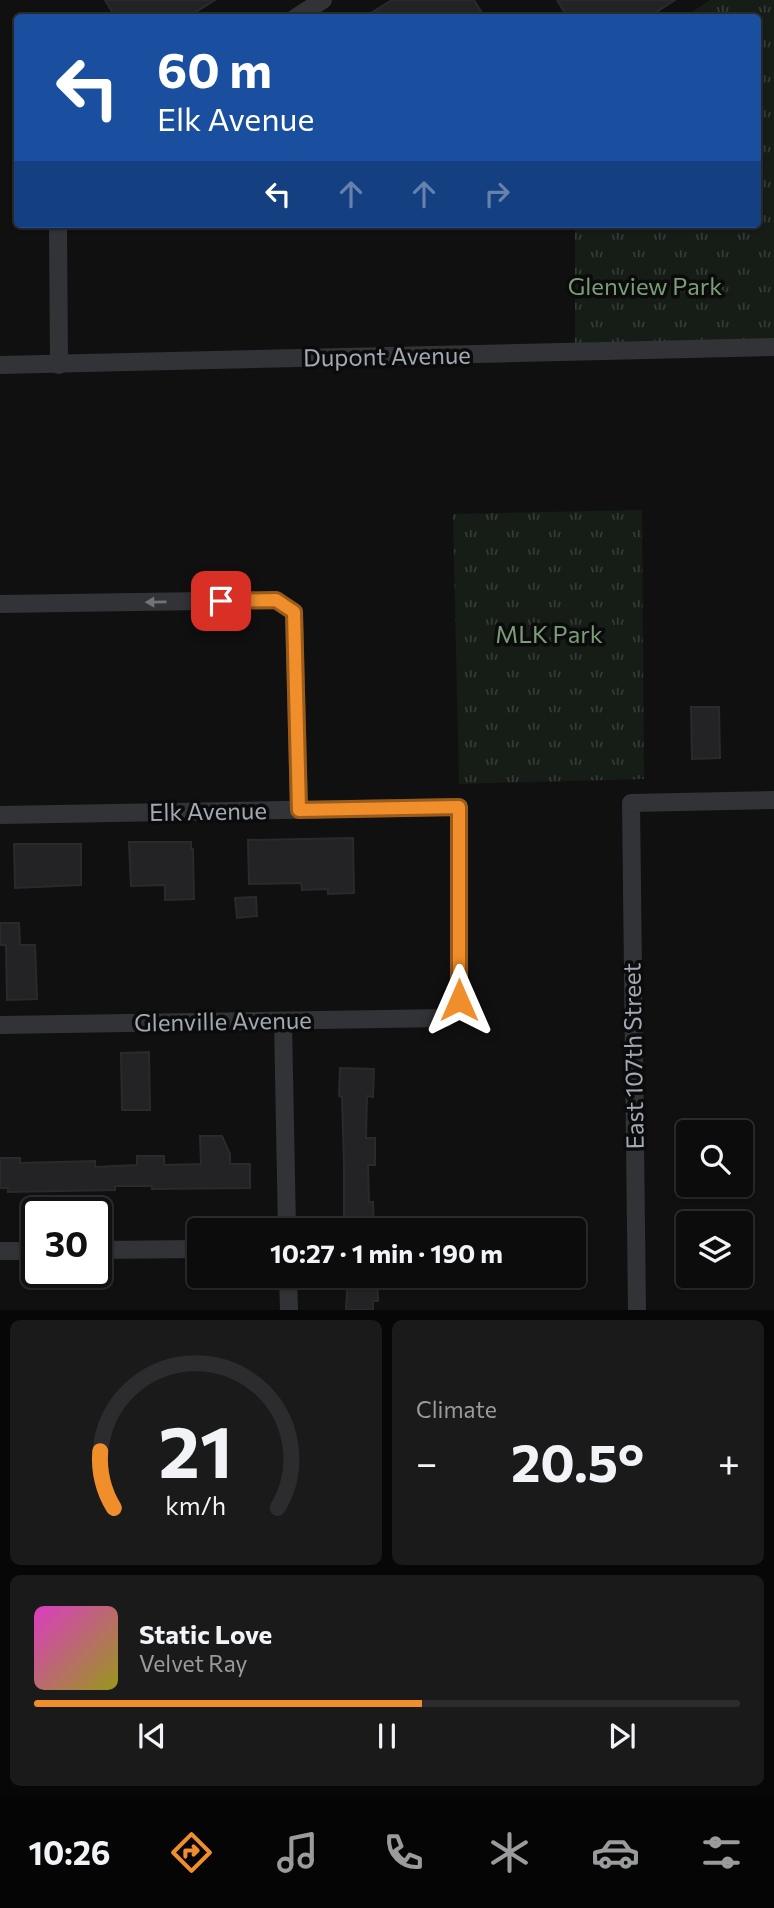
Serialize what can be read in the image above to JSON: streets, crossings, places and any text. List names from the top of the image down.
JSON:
{
  "streets": {
    "street": [
      "Dupont Avenue",
      "Elk Avenue",
      "Glenville Avenue",
      "East 107th Street"
    ]
  },
  "crossings": [
    ["Elk Avenue", "Glenville Avenue"]
  ],
  "parks": ["Glenview Park", "MLK Park"],
  "page": {
    "turn": ["60 m", "Elk Avenue"],
    "limit": "30",
    "trip": "10:27 · 1 min · 190 m",
    "tile": "Climate",
    "heat": ["−", "20.5°", "+"],
    "song": ["Static Love", "Velvet Ray"],
    "tabs": "10:26",
    "gauge": ["21", "km/h"]
  }
}
